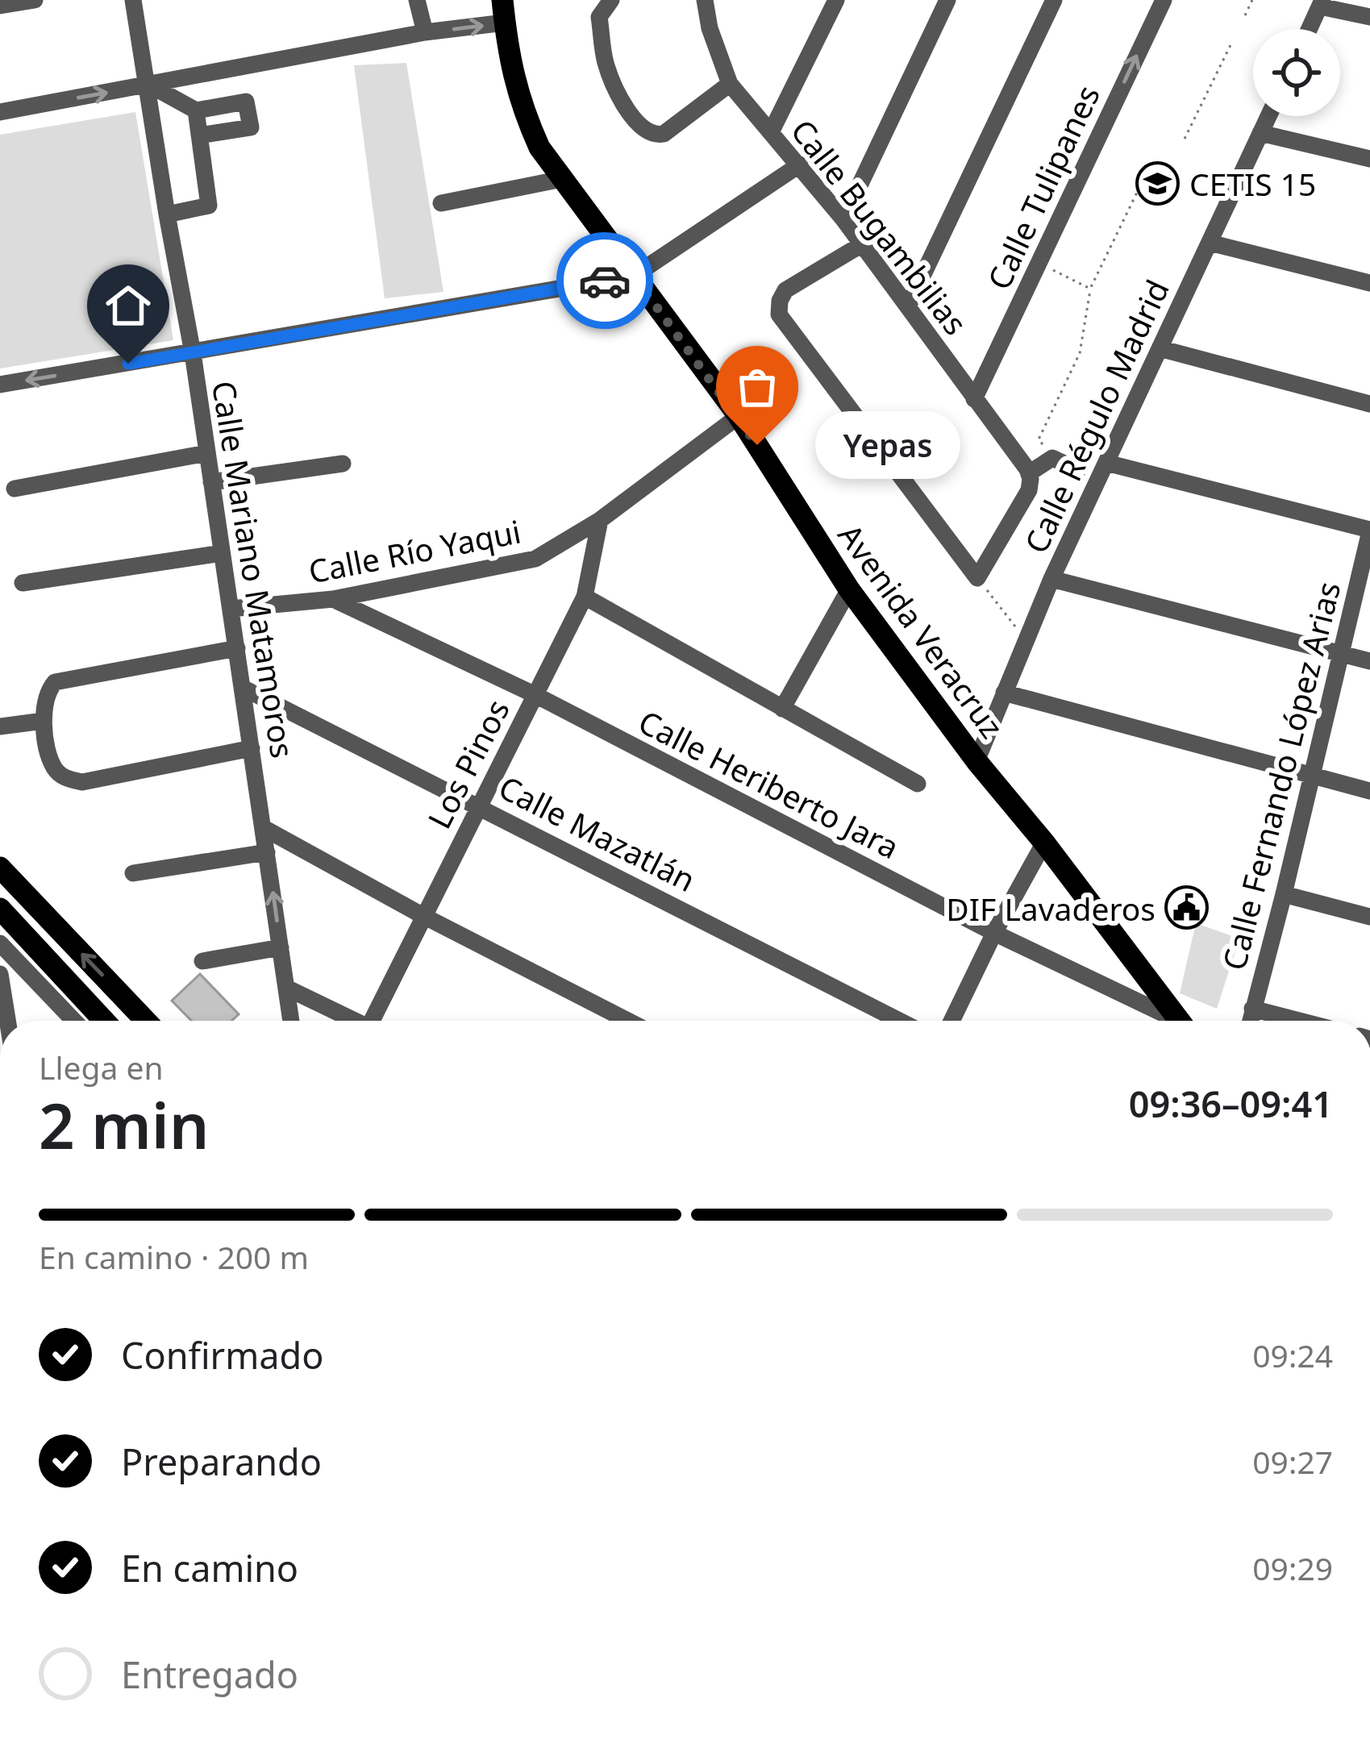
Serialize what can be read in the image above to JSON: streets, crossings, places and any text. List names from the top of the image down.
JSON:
{
  "streets": {
    "main road": ["Avenida Veracruz"],
    "street": [
      "Calle Tulipanes",
      "Calle Bugambilias",
      "Calle Régulo Madrid",
      "Calle Río Yaqui",
      "Calle Mariano Matamoros",
      "Los Pinos",
      "Calle Fernando López Arias",
      "Calle Heriberto Jara",
      "Calle Mazatlán"
    ]
  },
  "crossings": [
    ["Calle Tulipanes", "Calle Bugambilias"],
    ["Calle Régulo Madrid", "Avenida Veracruz"],
    ["Calle Río Yaqui", "Calle Mariano Matamoros"],
    ["Calle Río Yaqui", "Avenida Veracruz"],
    ["Calle Río Yaqui", "Los Pinos"],
    ["Calle Río Yaqui", "Calle Heriberto Jara"],
    ["Calle Mariano Matamoros", "Calle Mazatlán"],
    ["Los Pinos", "Calle Heriberto Jara"],
    ["Los Pinos", "Calle Mazatlán"]
  ],
  "places": {
    "school or university": ["CETIS 15"],
    "other": ["Yepas"],
    "public building": ["DIF Lavaderos"]
  },
  "page": {
    "bubble": "Yepas",
    "heading": ["2 min", "Llega en", "09:36–09:41"],
    "bar": "En camino · 200 m",
    "list": [
      ["Confirmado", "09:24"],
      ["Preparando", "09:27"],
      ["En camino", "09:29"],
      "Entregado"
    ]
  }
}
